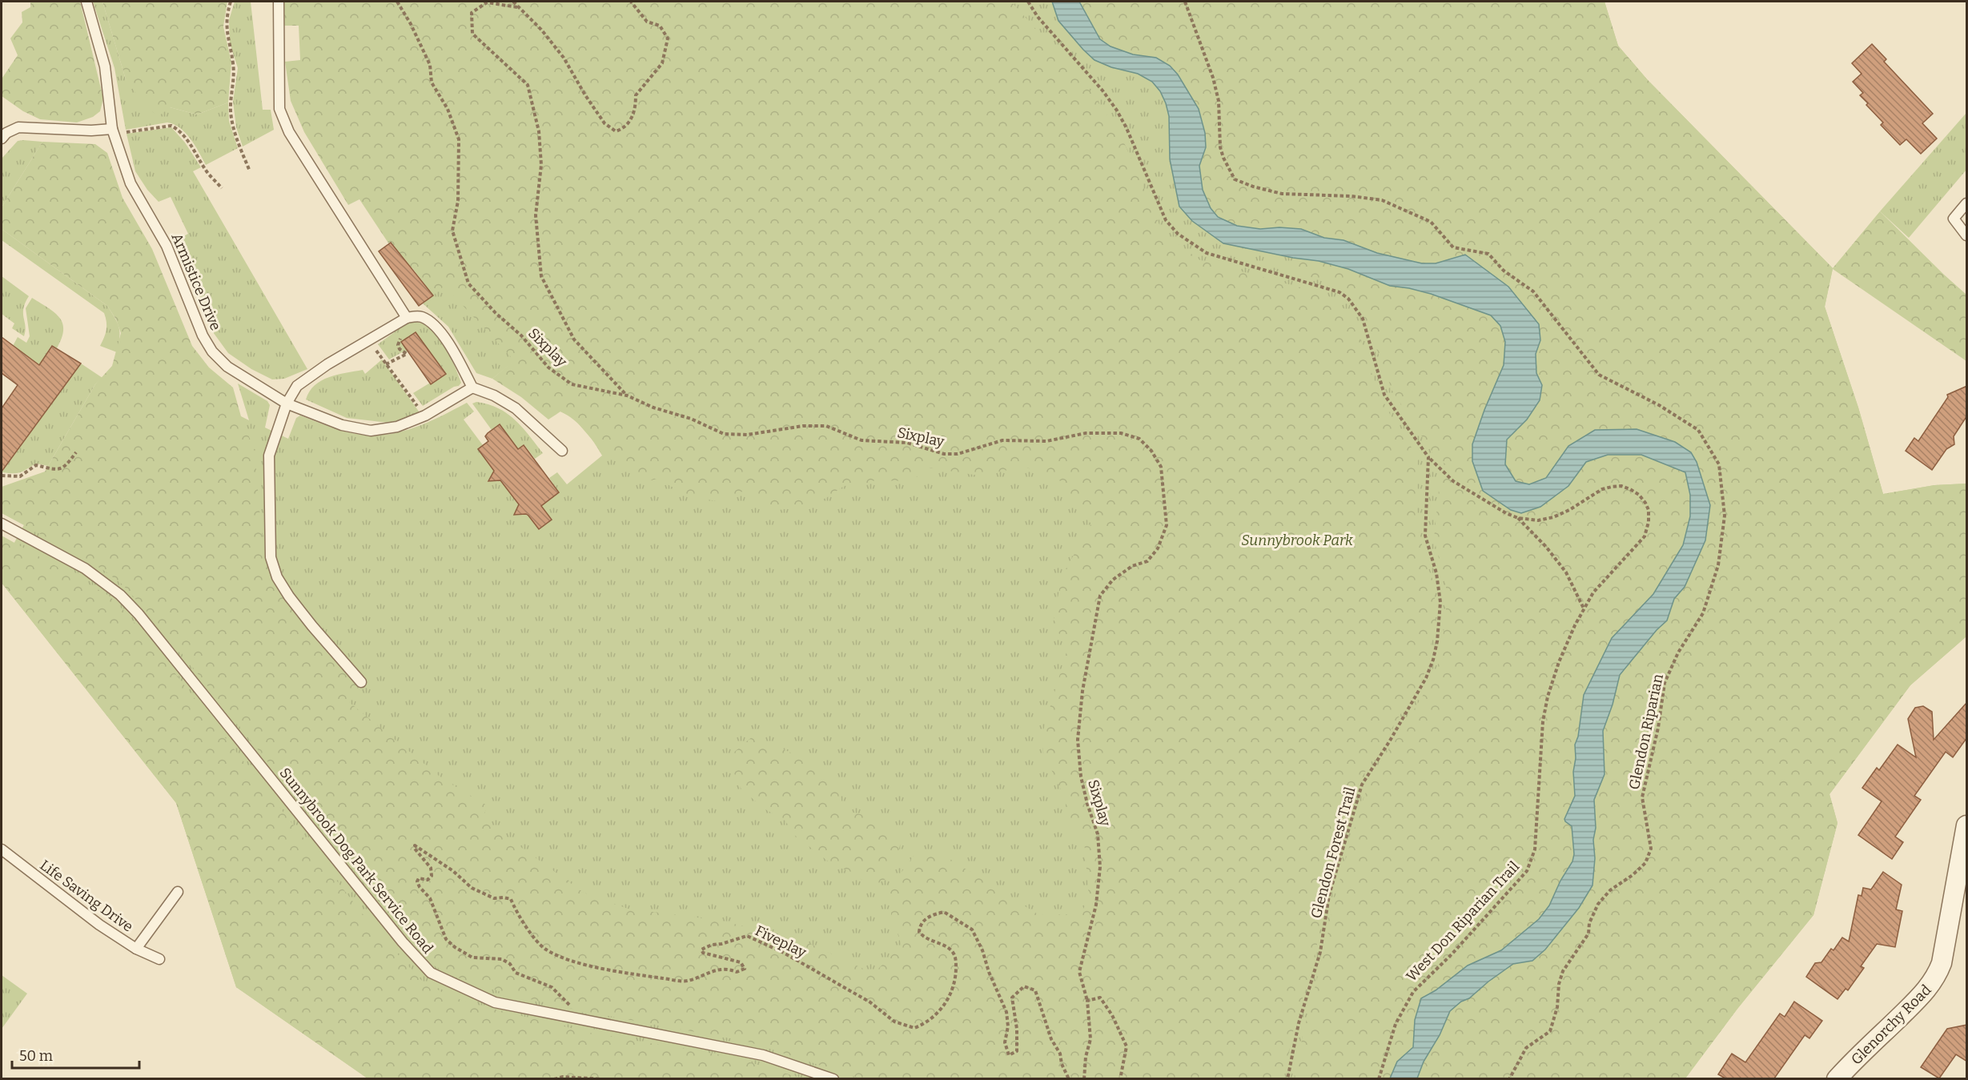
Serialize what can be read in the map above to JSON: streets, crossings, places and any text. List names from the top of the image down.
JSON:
{
  "streets": {
    "street": ["Glenorchy Road"],
    "lane": ["Armistice Drive", "Sunnybrook Dog Park Service Road", "Life Saving Drive"],
    "path": [
      "Sixplay",
      "Glendon Riparian",
      "Glendon Forest Trail",
      "West Don Riparian Trail",
      "Fiveplay"
    ]
  },
  "crossings": [
    ["Glendon Forest Trail", "West Don Riparian Trail"],
    ["Sunnybrook Dog Park Service Road", "Fiveplay"]
  ],
  "parks": ["Sunnybrook Park"],
  "scale_bar": "50 m"
}
